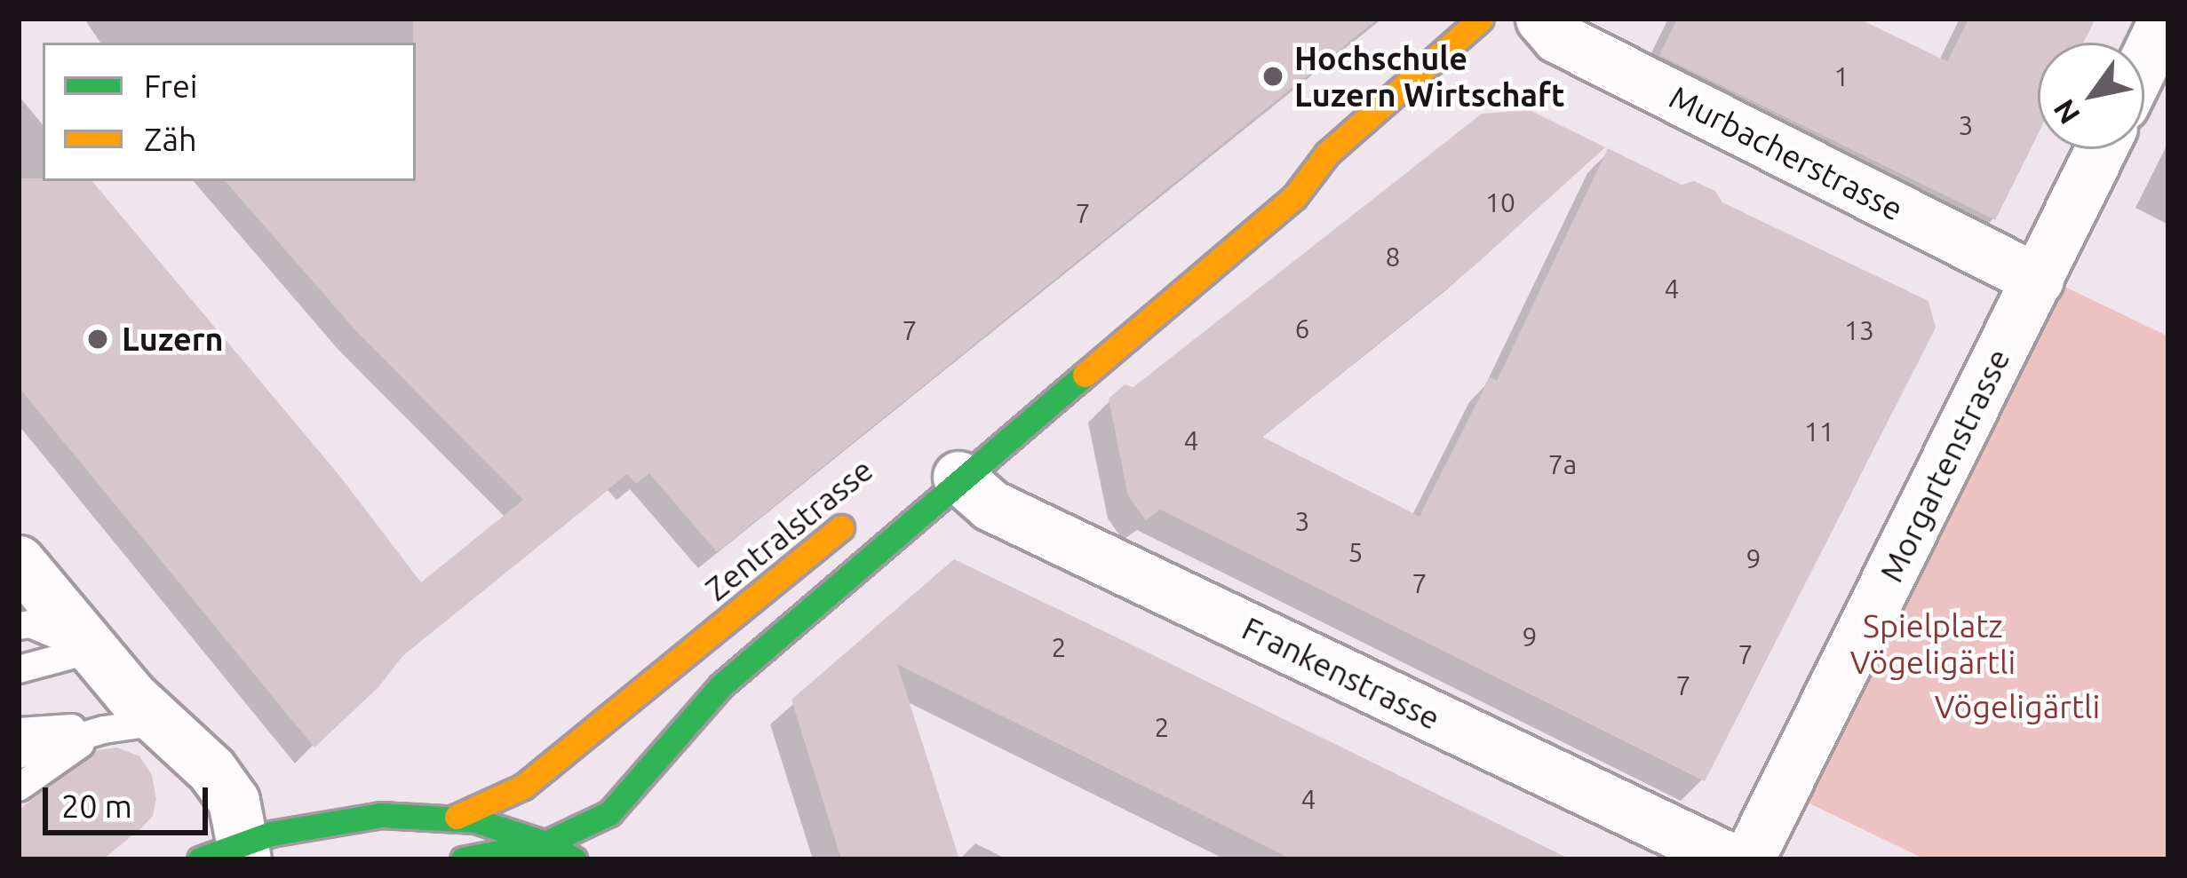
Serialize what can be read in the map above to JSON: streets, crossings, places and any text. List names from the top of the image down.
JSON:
{
  "streets": {
    "main road": ["Zentralstrasse"],
    "street": ["Murbacherstrasse", "Morgartenstrasse", "Frankenstrasse"]
  },
  "crossings": [
    ["Murbacherstrasse", "Morgartenstrasse"]
  ],
  "parks": ["Spielplatz Vögeligärtli", "Vögeligärtli"],
  "places": ["Hochschule Luzern Wirtschaft", "Luzern"],
  "house_numbers": [
    "1",
    "3",
    "10",
    "7",
    "8",
    "4",
    "6",
    "7",
    "13",
    "11",
    "4",
    "7a",
    "3",
    "5",
    "9",
    "7",
    "9",
    "2",
    "7",
    "7",
    "2",
    "4"
  ],
  "legend": ["Frei", "Zäh"],
  "scale_bar": "20 m",
  "north": "bottom left"
}
